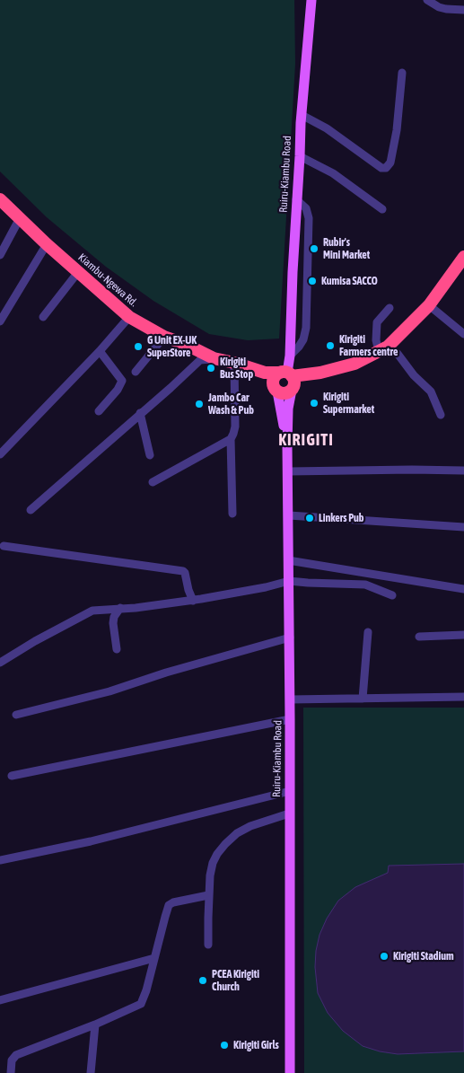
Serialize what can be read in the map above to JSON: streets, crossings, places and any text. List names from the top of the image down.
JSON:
{
  "streets": {
    "highway": ["Kiambu-Ngewa Rd."],
    "main road": ["Ruiru-Kiambu Road"]
  },
  "crossings": [
    ["Ruiru-Kiambu Road", "Kiambu-Ngewa Rd."]
  ],
  "districts": ["KIRIGITI"],
  "places": [
    "Rubir's Mini Market",
    "Kumisa SACCO",
    "Kirigiti Farmers centre",
    "G Unit EX-UK SuperStore",
    "Kirigiti Bus Stop",
    "Kirigiti Supermarket",
    "Jambo Car Wash & Pub",
    "Linkers Pub",
    "Kirigiti Stadium",
    "PCEA Kirigiti Church",
    "Kirigiti Girls"
  ]
}
